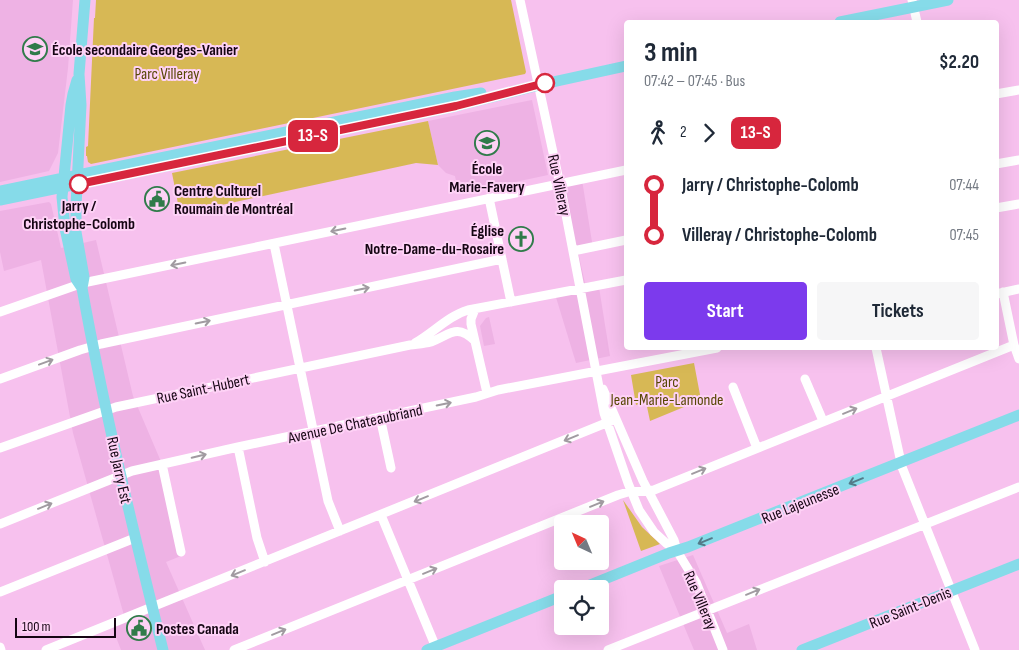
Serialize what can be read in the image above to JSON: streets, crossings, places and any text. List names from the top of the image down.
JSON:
{
  "streets": {
    "main road": ["Rue Jarry Est", "Rue Lajeunesse", "Rue Saint-Denis"],
    "street": ["Rue Villeray", "Rue Saint-Hubert", "Avenue De Chateaubriand"]
  },
  "crossings": [
    ["Rue Villeray", "Rue Saint-Hubert"],
    ["Rue Villeray", "Avenue De Chateaubriand"],
    ["Rue Villeray", "Rue Lajeunesse"],
    ["Rue Saint-Hubert", "Rue Jarry Est"],
    ["Avenue De Chateaubriand", "Rue Jarry Est"]
  ],
  "one_way": ["Rue Lajeunesse"],
  "parks": ["Parc Villeray", "Parc Jean-Marie-Lamonde"],
  "places": {
    "school or university": ["École secondaire Georges-Vanier", "École Marie-Favery"],
    "other": ["Jarry / Christophe-Colomb"],
    "public building": ["Centre Culturel Roumain de Montréal", "Postes Canada"],
    "church": ["Église Notre-Dame-du-Rosaire"]
  },
  "lines": ["bus line 13-S"],
  "scale_bar": "100 m",
  "north": "top left",
  "page": {
    "on_map": "13-S",
    "heading": ["3 min", "07:42 – 07:45 · Bus", "$2.20"],
    "legs": ["2", "13-S"],
    "list": [
      {
        "name": "Jarry / Christophe-Colomb",
        "value": "07:44"
      },
      {
        "name": "Villeray / Christophe-Colomb",
        "value": "07:45"
      }
    ],
    "buttons": ["Start", "Tickets"],
    "scale": "100 m"
  }
}
